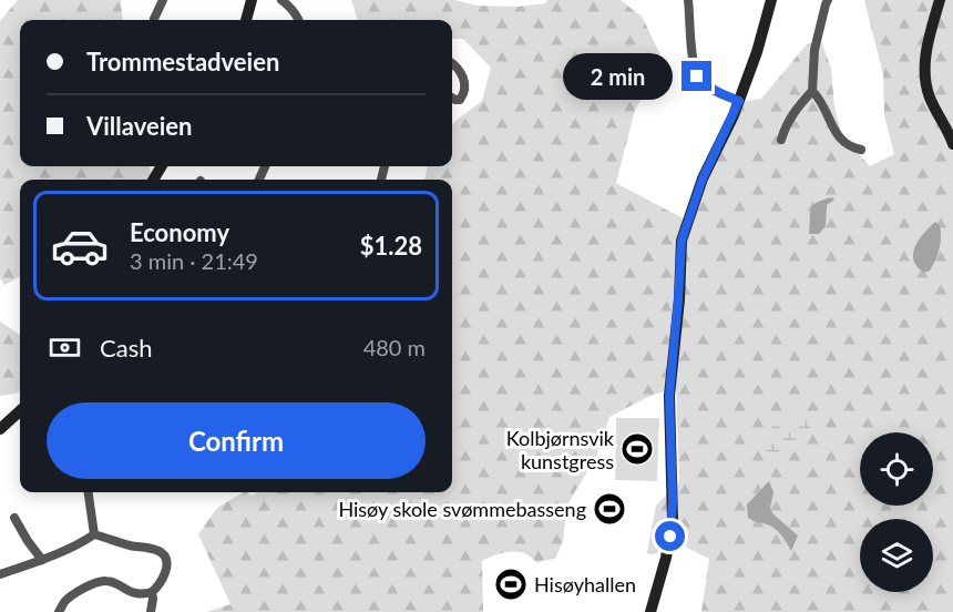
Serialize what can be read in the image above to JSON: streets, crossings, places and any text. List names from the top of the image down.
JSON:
{
  "places": {
    "sports": ["Kolbjørnsvik kunstgress", "Hisøy skole svømmebasseng", "Hisøyhallen"]
  },
  "page": {
    "banner": ["Trommestadveien", "Villaveien"],
    "bubble": "2 min",
    "list": [
      {
        "name": "Economy",
        "note": "3 min · 21:49",
        "value": "$1.28"
      }
    ],
    "pay": ["Cash", "480 m"],
    "buttons": "Confirm"
  }
}
